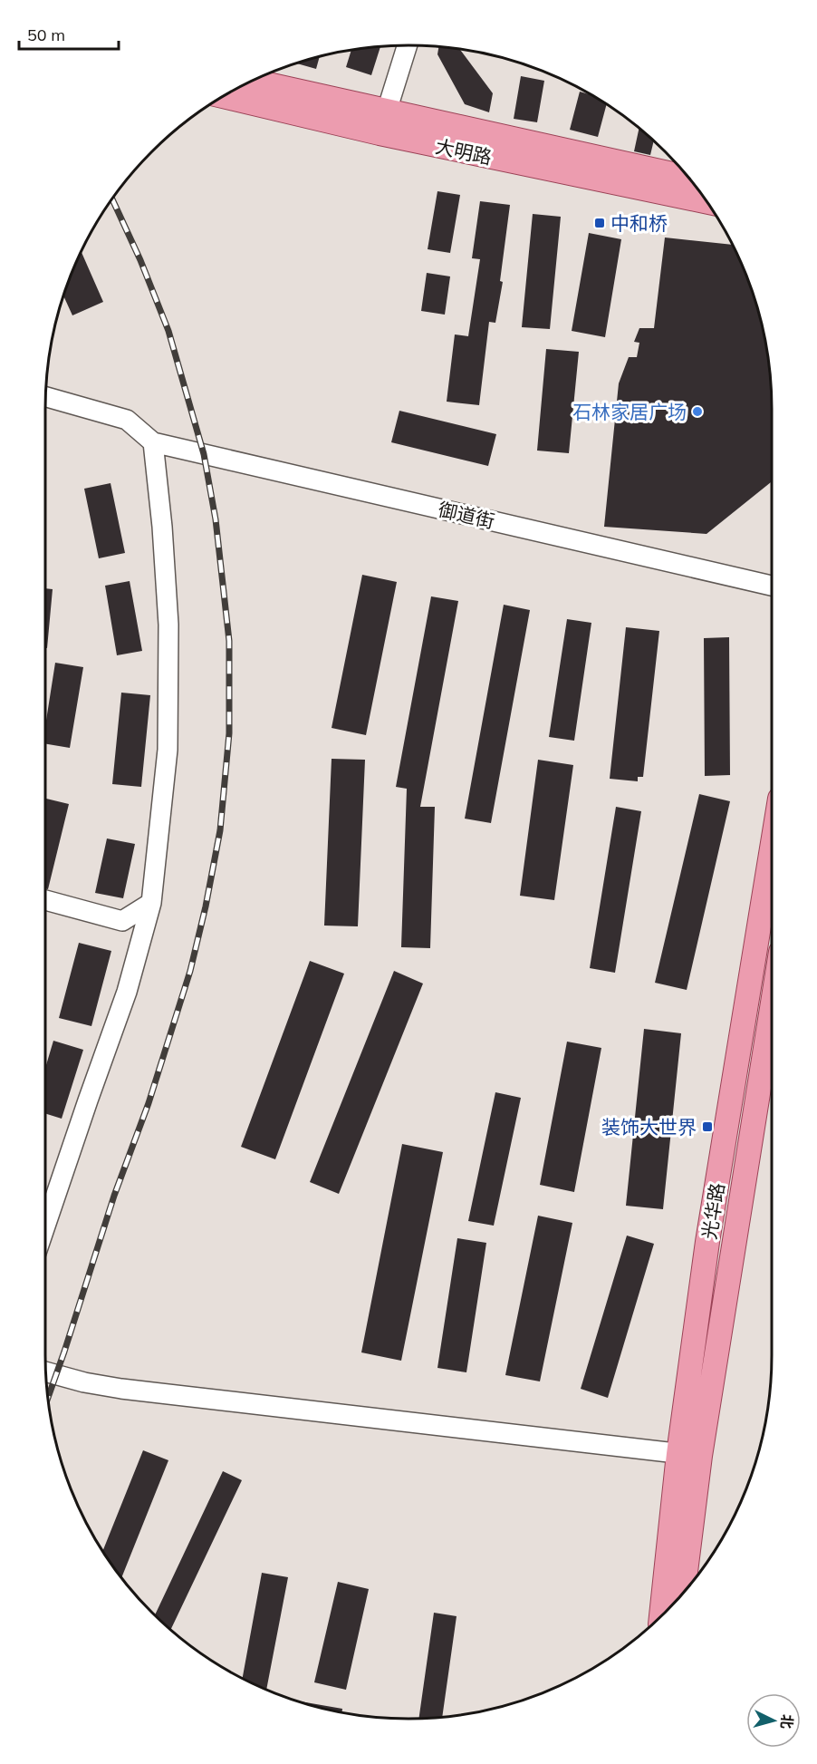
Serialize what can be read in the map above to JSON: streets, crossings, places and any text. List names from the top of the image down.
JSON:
{
  "streets": {
    "main road": ["大明路", "光华路"],
    "street": ["御道街"]
  },
  "places": {
    "transit": ["中和桥", "装饰大世界"],
    "other": ["石林家居广场"]
  },
  "scale_bar": "50 m",
  "north": "right"
}
